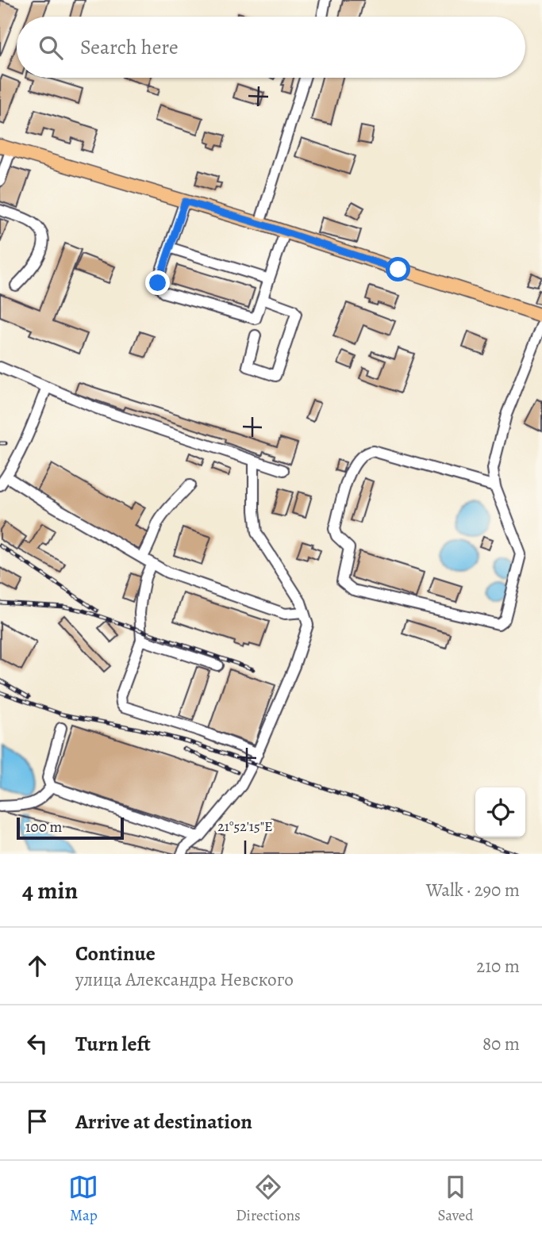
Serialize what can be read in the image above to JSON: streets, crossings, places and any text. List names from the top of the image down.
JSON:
{
  "scale_bar": "100 m",
  "page": {
    "search": "Search here",
    "scale": "100 m",
    "heading": ["4 min", "Walk · 290 m"],
    "list": [
      ["Continue", "улица Александра Невского", "210 m"],
      ["Turn left", "80 m"],
      "Arrive at destination"
    ],
    "nav": ["Map", "Directions", "Saved"]
  },
  "coordinates": ["21°52'15\"E"]
}
